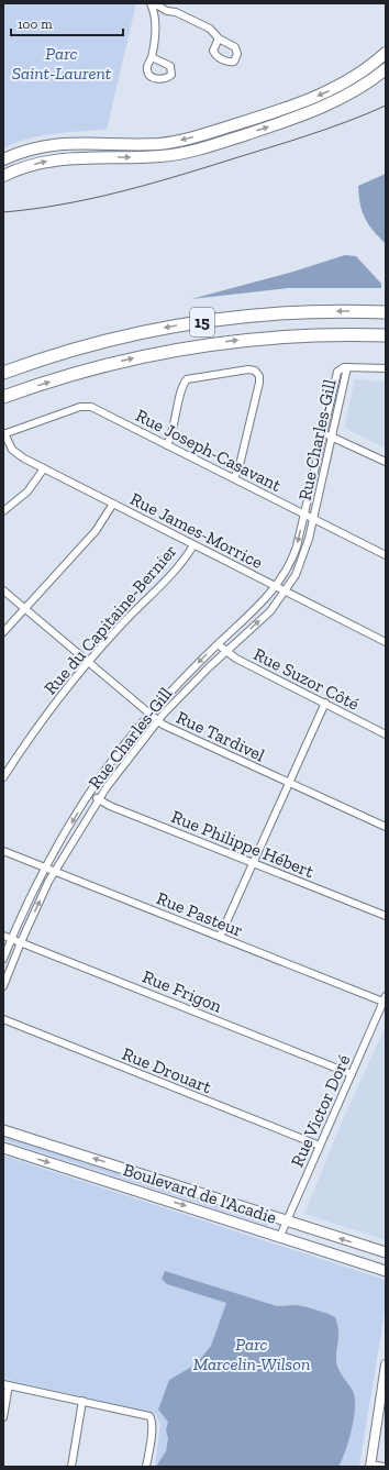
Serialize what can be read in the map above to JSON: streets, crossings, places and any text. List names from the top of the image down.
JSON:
{
  "streets": {
    "highway": ["15"],
    "main road": ["Boulevard de l'Acadie"],
    "street": [
      "Rue Charles-Gill",
      "Rue Joseph-Casavant",
      "Rue James-Morrice",
      "Rue du Capitaine-Bernier",
      "Rue Suzor Côté",
      "Rue Tardivel",
      "Rue Philippe Hébert",
      "Rue Pasteur",
      "Rue Frigon",
      "Rue Drouart",
      "Rue Victor Doré"
    ]
  },
  "crossings": [
    ["Rue Charles-Gill", "Rue Joseph-Casavant"],
    ["Rue Charles-Gill", "Rue James-Morrice"],
    ["Rue Charles-Gill", "Rue Suzor Côté"],
    ["Rue Charles-Gill", "Rue Tardivel"],
    ["Rue Charles-Gill", "Rue Philippe Hébert"],
    ["Rue Charles-Gill", "Rue Pasteur"],
    ["Rue Charles-Gill", "Rue Frigon"],
    ["Rue Joseph-Casavant", "Rue James-Morrice"],
    ["Rue James-Morrice", "Rue du Capitaine-Bernier"],
    ["Rue du Capitaine-Bernier", "Rue Tardivel"],
    ["Rue Pasteur", "Rue Victor Doré"],
    ["Rue Frigon", "Rue Victor Doré"],
    ["Rue Drouart", "Rue Victor Doré"],
    ["Rue Victor Doré", "Boulevard de l'Acadie"]
  ],
  "parks": ["Parc Saint-Laurent", "Parc Marcelin-Wilson"],
  "scale_bar": "100 m"
}
